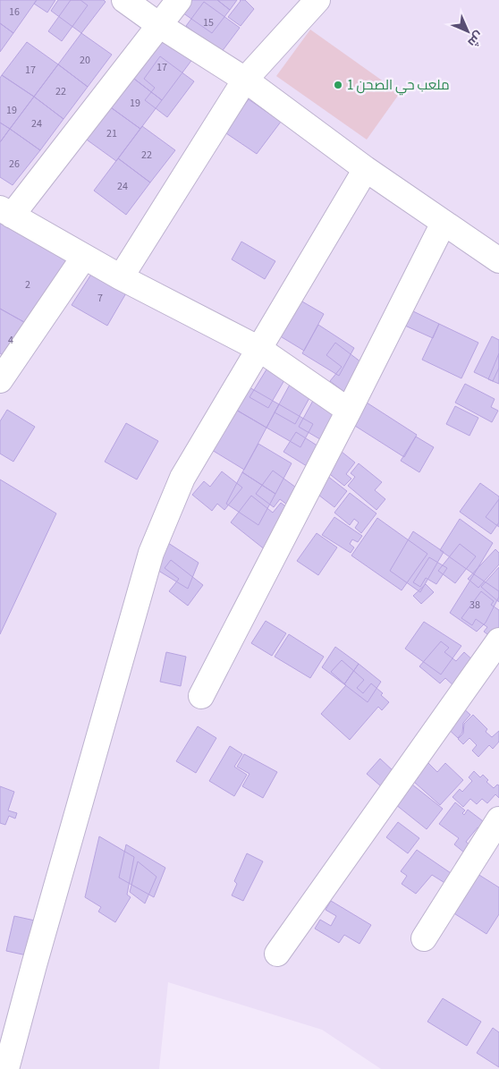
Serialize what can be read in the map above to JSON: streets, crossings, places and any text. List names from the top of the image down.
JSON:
{
  "places": ["ملعب حي الصحن 1"],
  "house_numbers": [
    "16",
    "15",
    "20",
    "17",
    "17",
    "22",
    "19",
    "19",
    "24",
    "21",
    "22",
    "26",
    "24",
    "2",
    "7",
    "4",
    "38"
  ],
  "north": "bottom right"
}
